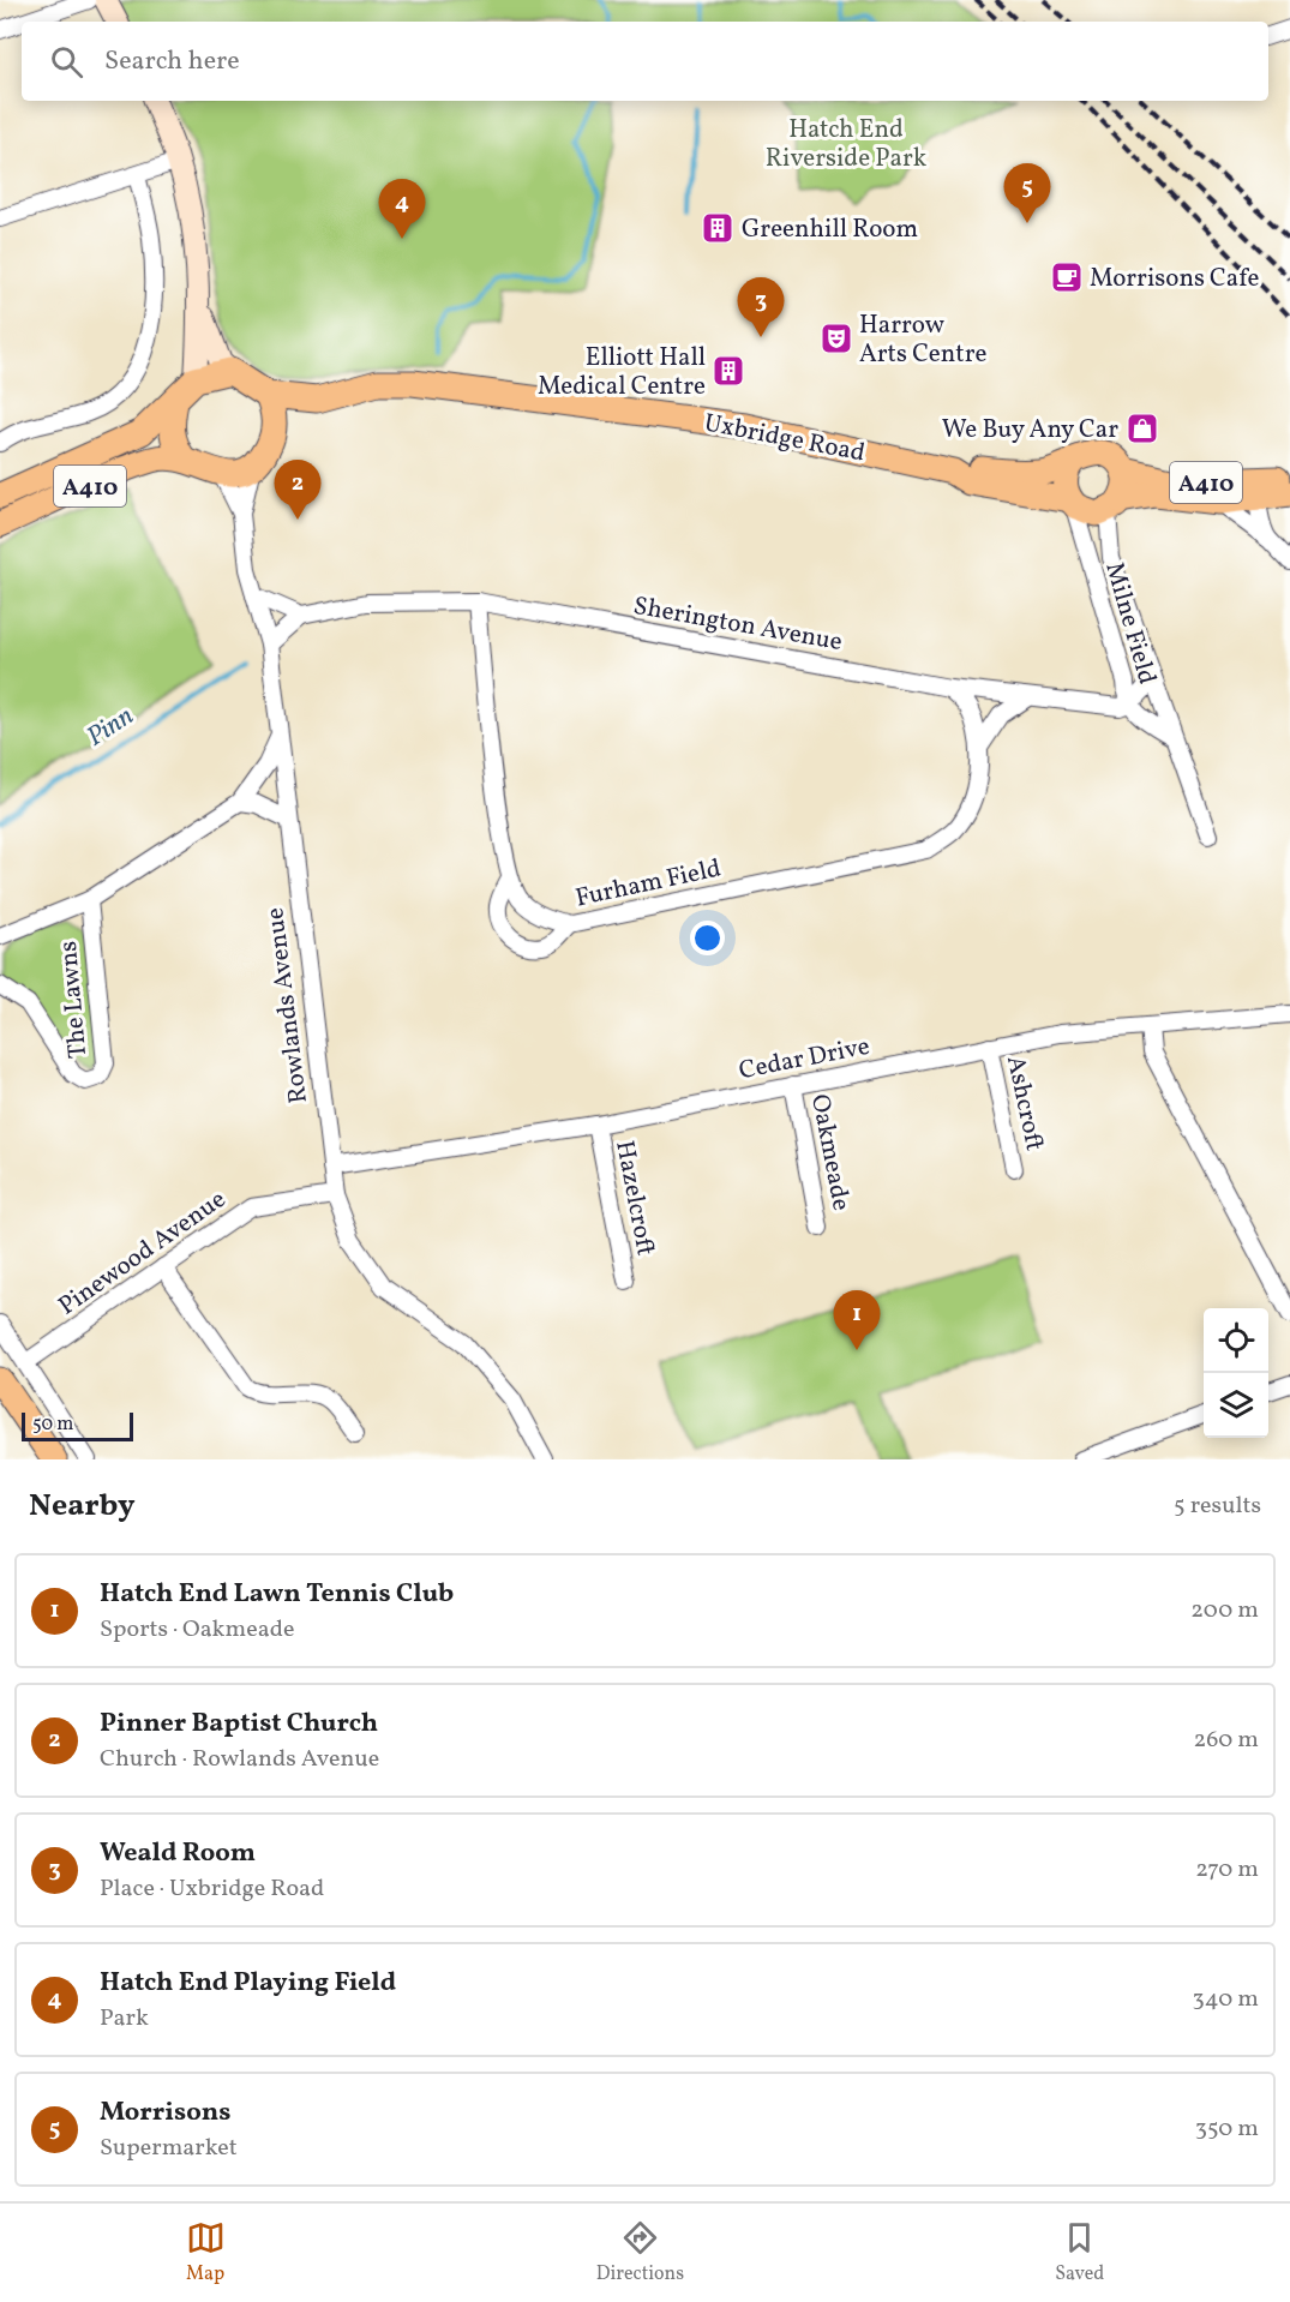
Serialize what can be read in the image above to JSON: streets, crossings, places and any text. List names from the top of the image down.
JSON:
{
  "streets": {
    "main road": ["Uxbridge Road", "A410"],
    "street": [
      "Sherington Avenue",
      "Milne Field",
      "Furham Field",
      "The Lawns",
      "Rowlands Avenue",
      "Cedar Drive",
      "Ashcroft",
      "Oakmeade",
      "Hazelcroft",
      "Pinewood Avenue"
    ]
  },
  "crossings": [
    ["Uxbridge Road", "A410"],
    ["Uxbridge Road", "Milne Field"],
    ["Uxbridge Road", "Rowlands Avenue"],
    ["A410", "Rowlands Avenue"],
    ["Sherington Avenue", "Milne Field"],
    ["Sherington Avenue", "Furham Field"],
    ["Rowlands Avenue", "Cedar Drive"],
    ["Rowlands Avenue", "Pinewood Avenue"],
    ["Cedar Drive", "Ashcroft"],
    ["Cedar Drive", "Oakmeade"],
    ["Cedar Drive", "Hazelcroft"]
  ],
  "water": ["Pinn"],
  "parks": ["Hatch End Riverside Park"],
  "places": {
    "building": ["Greenhill Room", "Elliott Hall Medical Centre"],
    "cafe": ["Morrisons Cafe"],
    "theatre": ["Harrow Arts Centre"],
    "shop": ["We Buy Any Car"]
  },
  "scale_bar": "50 m",
  "page": {
    "search": "Search here",
    "pins": [
      "5",
      "4",
      "3",
      "2",
      "1"
    ],
    "scale": "50 m",
    "heading": ["Nearby", "5 results"],
    "list": [
      {
        "mark": "1",
        "name": "Hatch End Lawn Tennis Club",
        "note": "Sports · Oakmeade",
        "value": "200 m"
      },
      {
        "mark": "2",
        "name": "Pinner Baptist Church",
        "note": "Church · Rowlands Avenue",
        "value": "260 m"
      },
      {
        "mark": "3",
        "name": "Weald Room",
        "note": "Place · Uxbridge Road",
        "value": "270 m"
      },
      {
        "mark": "4",
        "name": "Hatch End Playing Field",
        "note": "Park",
        "value": "340 m"
      },
      {
        "mark": "5",
        "name": "Morrisons",
        "note": "Supermarket",
        "value": "350 m"
      }
    ],
    "nav": ["Map", "Directions", "Saved"]
  }
}
